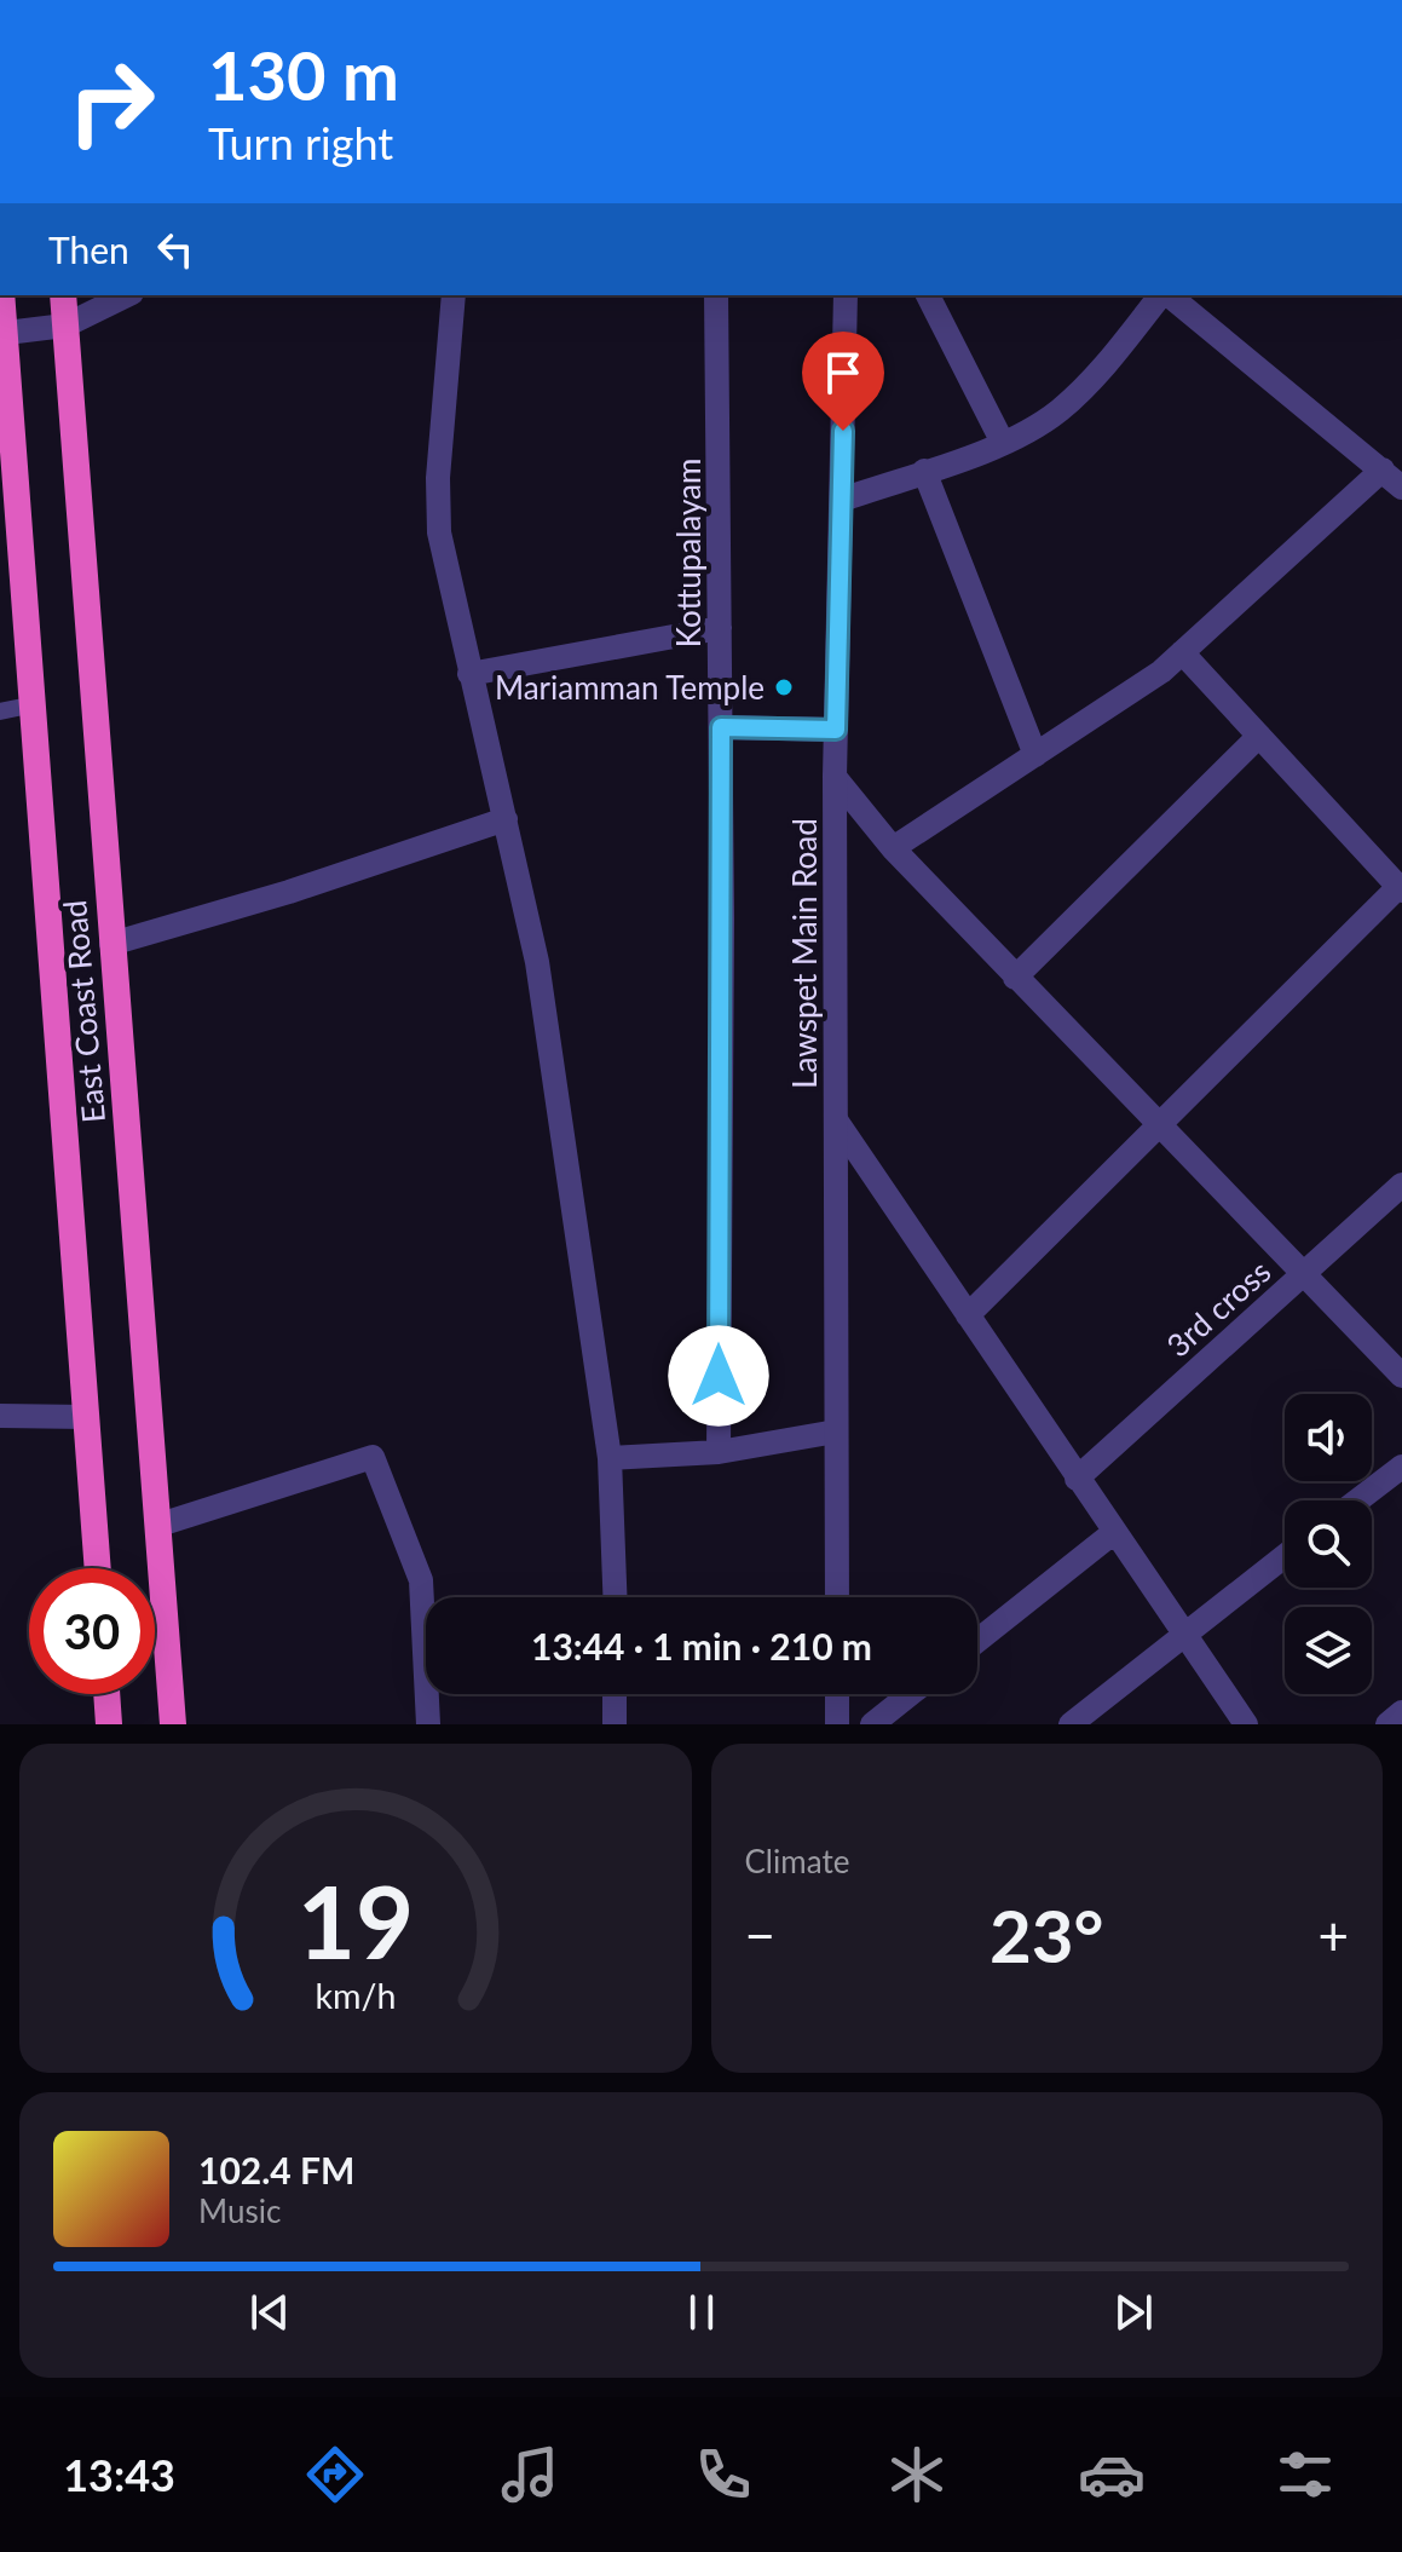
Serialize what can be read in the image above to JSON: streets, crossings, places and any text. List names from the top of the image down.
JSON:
{
  "streets": {
    "highway": ["East Coast Road"],
    "street": ["Kottupalayam", "Lawspet Main Road", "3rd cross"]
  },
  "places": ["Mariamman Temple"],
  "page": {
    "turn": ["130 m", "Turn right"],
    "then": "Then",
    "limit": "30",
    "trip": "13:44 · 1 min · 210 m",
    "tile": "Climate",
    "heat": ["−", "23°", "+"],
    "song": ["102.4 FM", "Music"],
    "tabs": "13:43",
    "gauge": ["19", "km/h"]
  }
}
